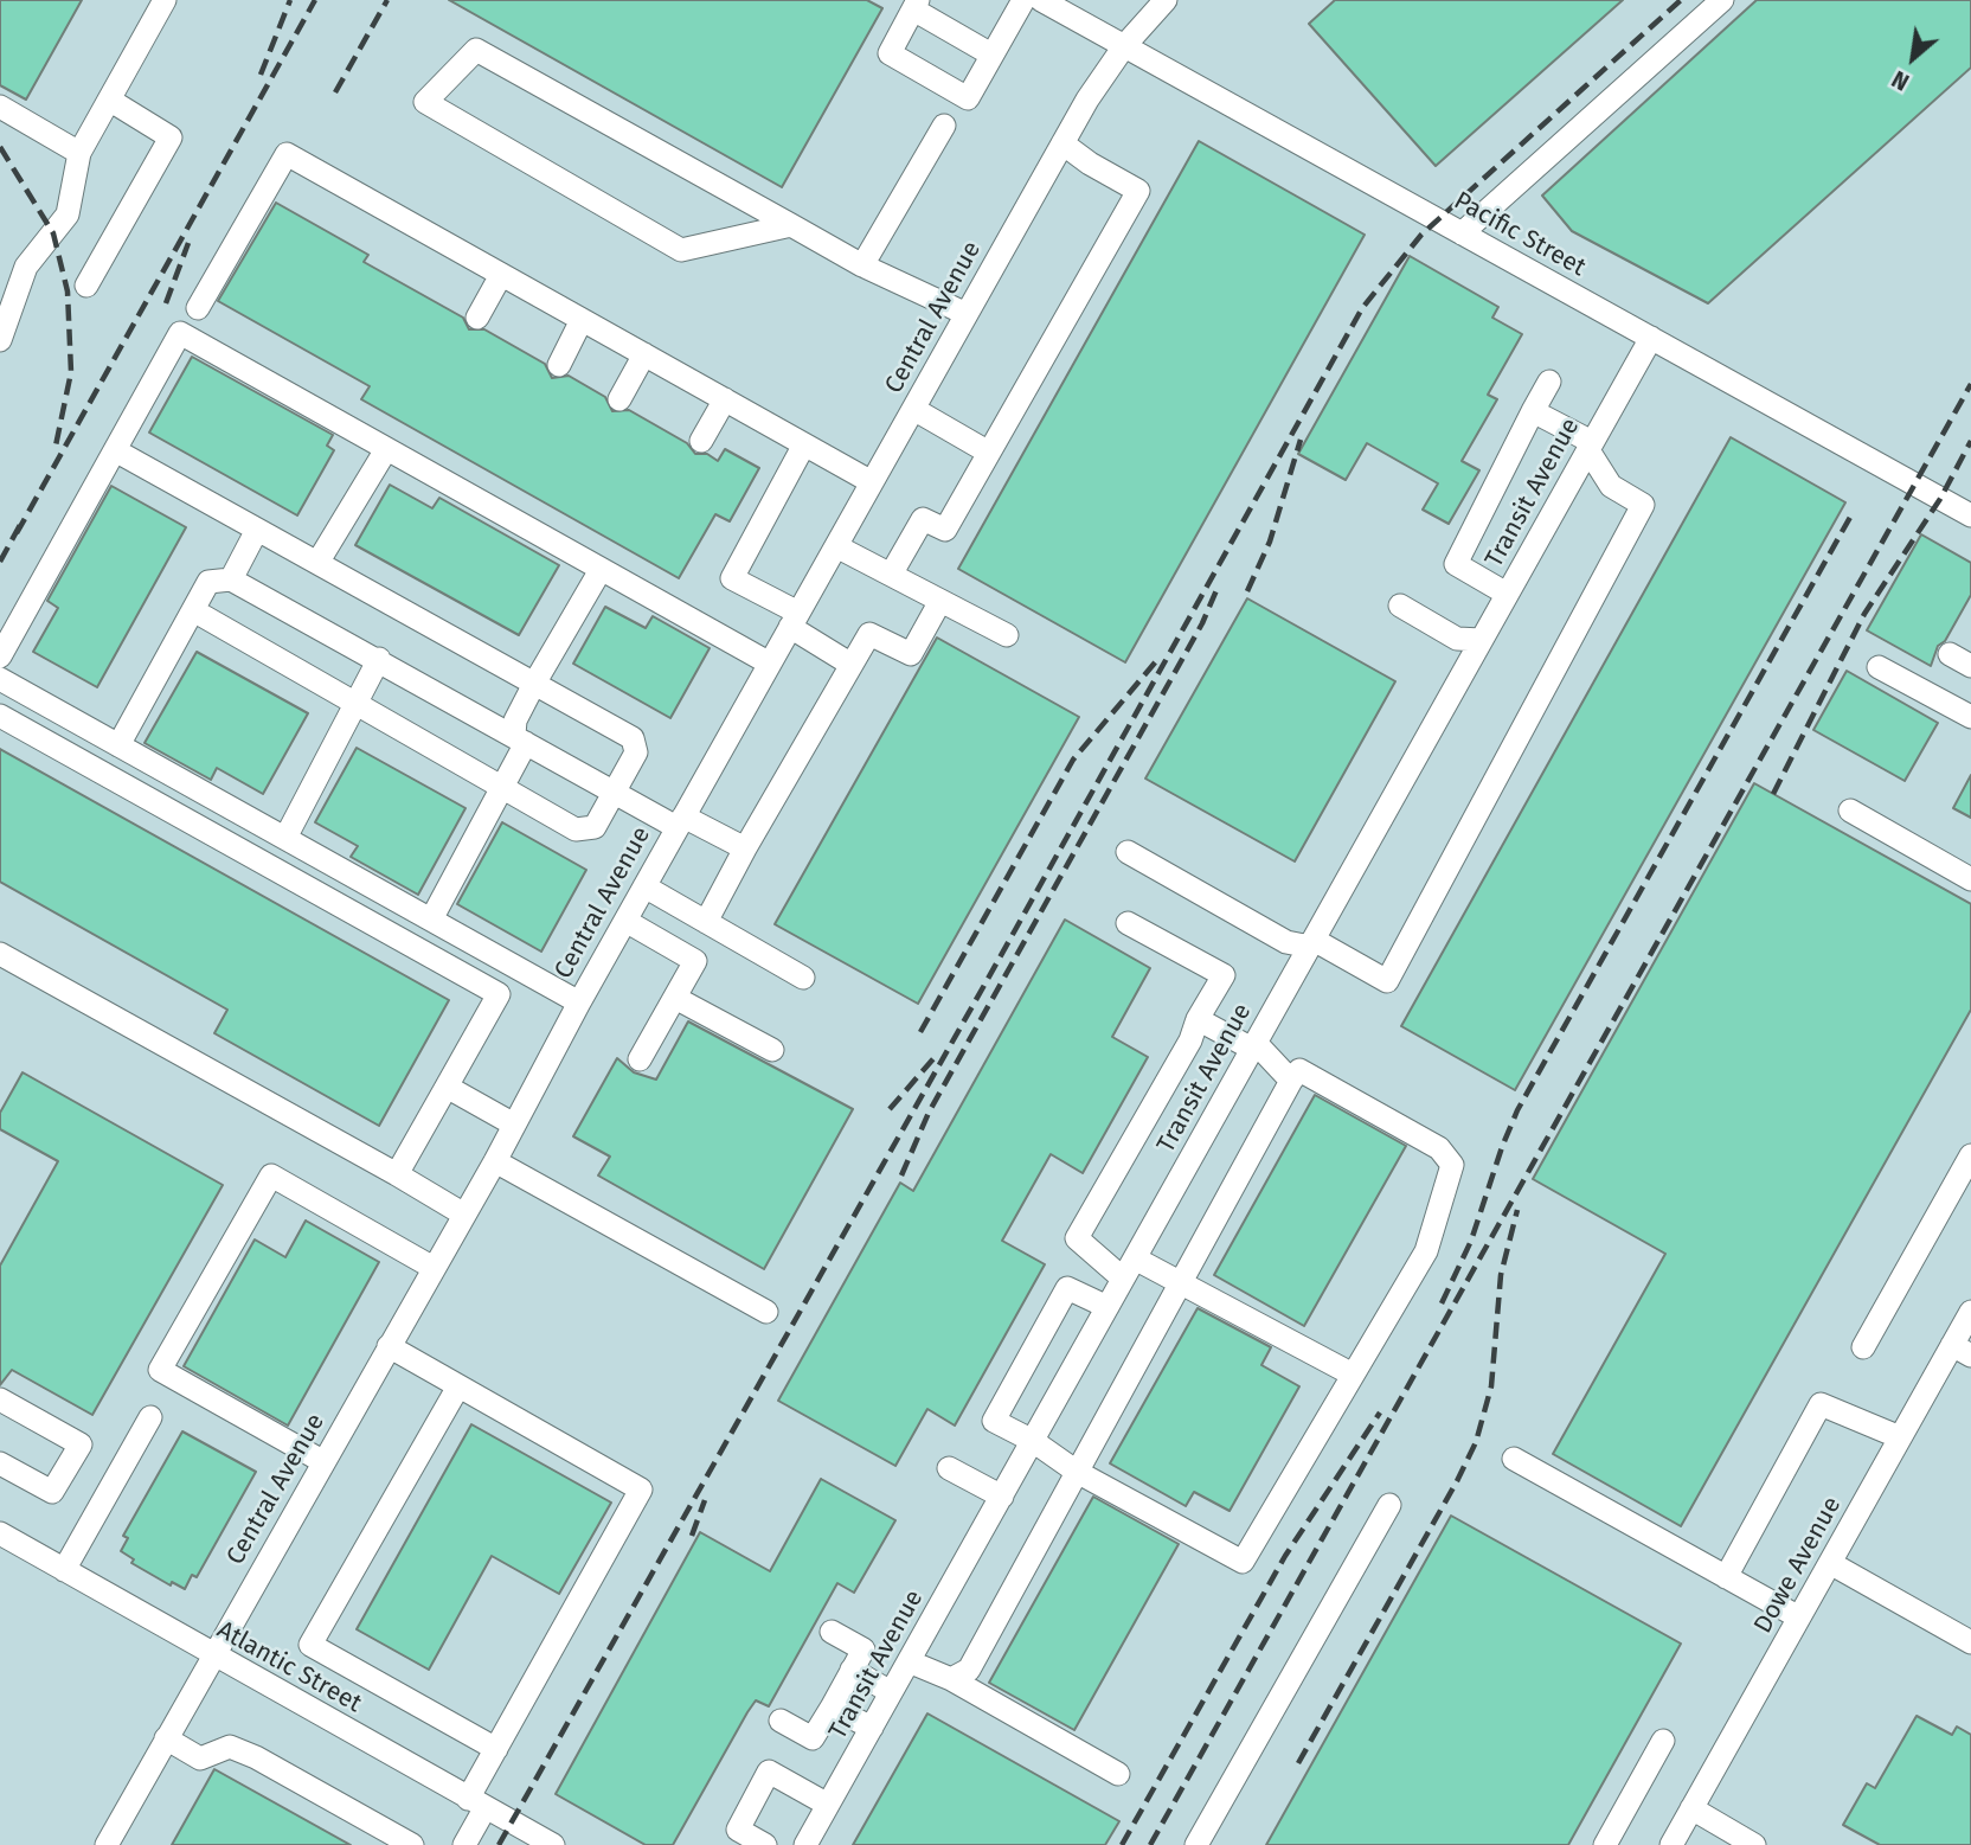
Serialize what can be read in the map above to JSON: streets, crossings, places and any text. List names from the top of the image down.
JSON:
{
  "streets": {
    "street": [
      "Pacific Street",
      "Central Avenue",
      "Transit Avenue",
      "Dowe Avenue",
      "Atlantic Street"
    ]
  },
  "crossings": [
    ["Pacific Street", "Central Avenue"],
    ["Pacific Street", "Transit Avenue"],
    ["Central Avenue", "Atlantic Street"]
  ],
  "north": "bottom left"
}
